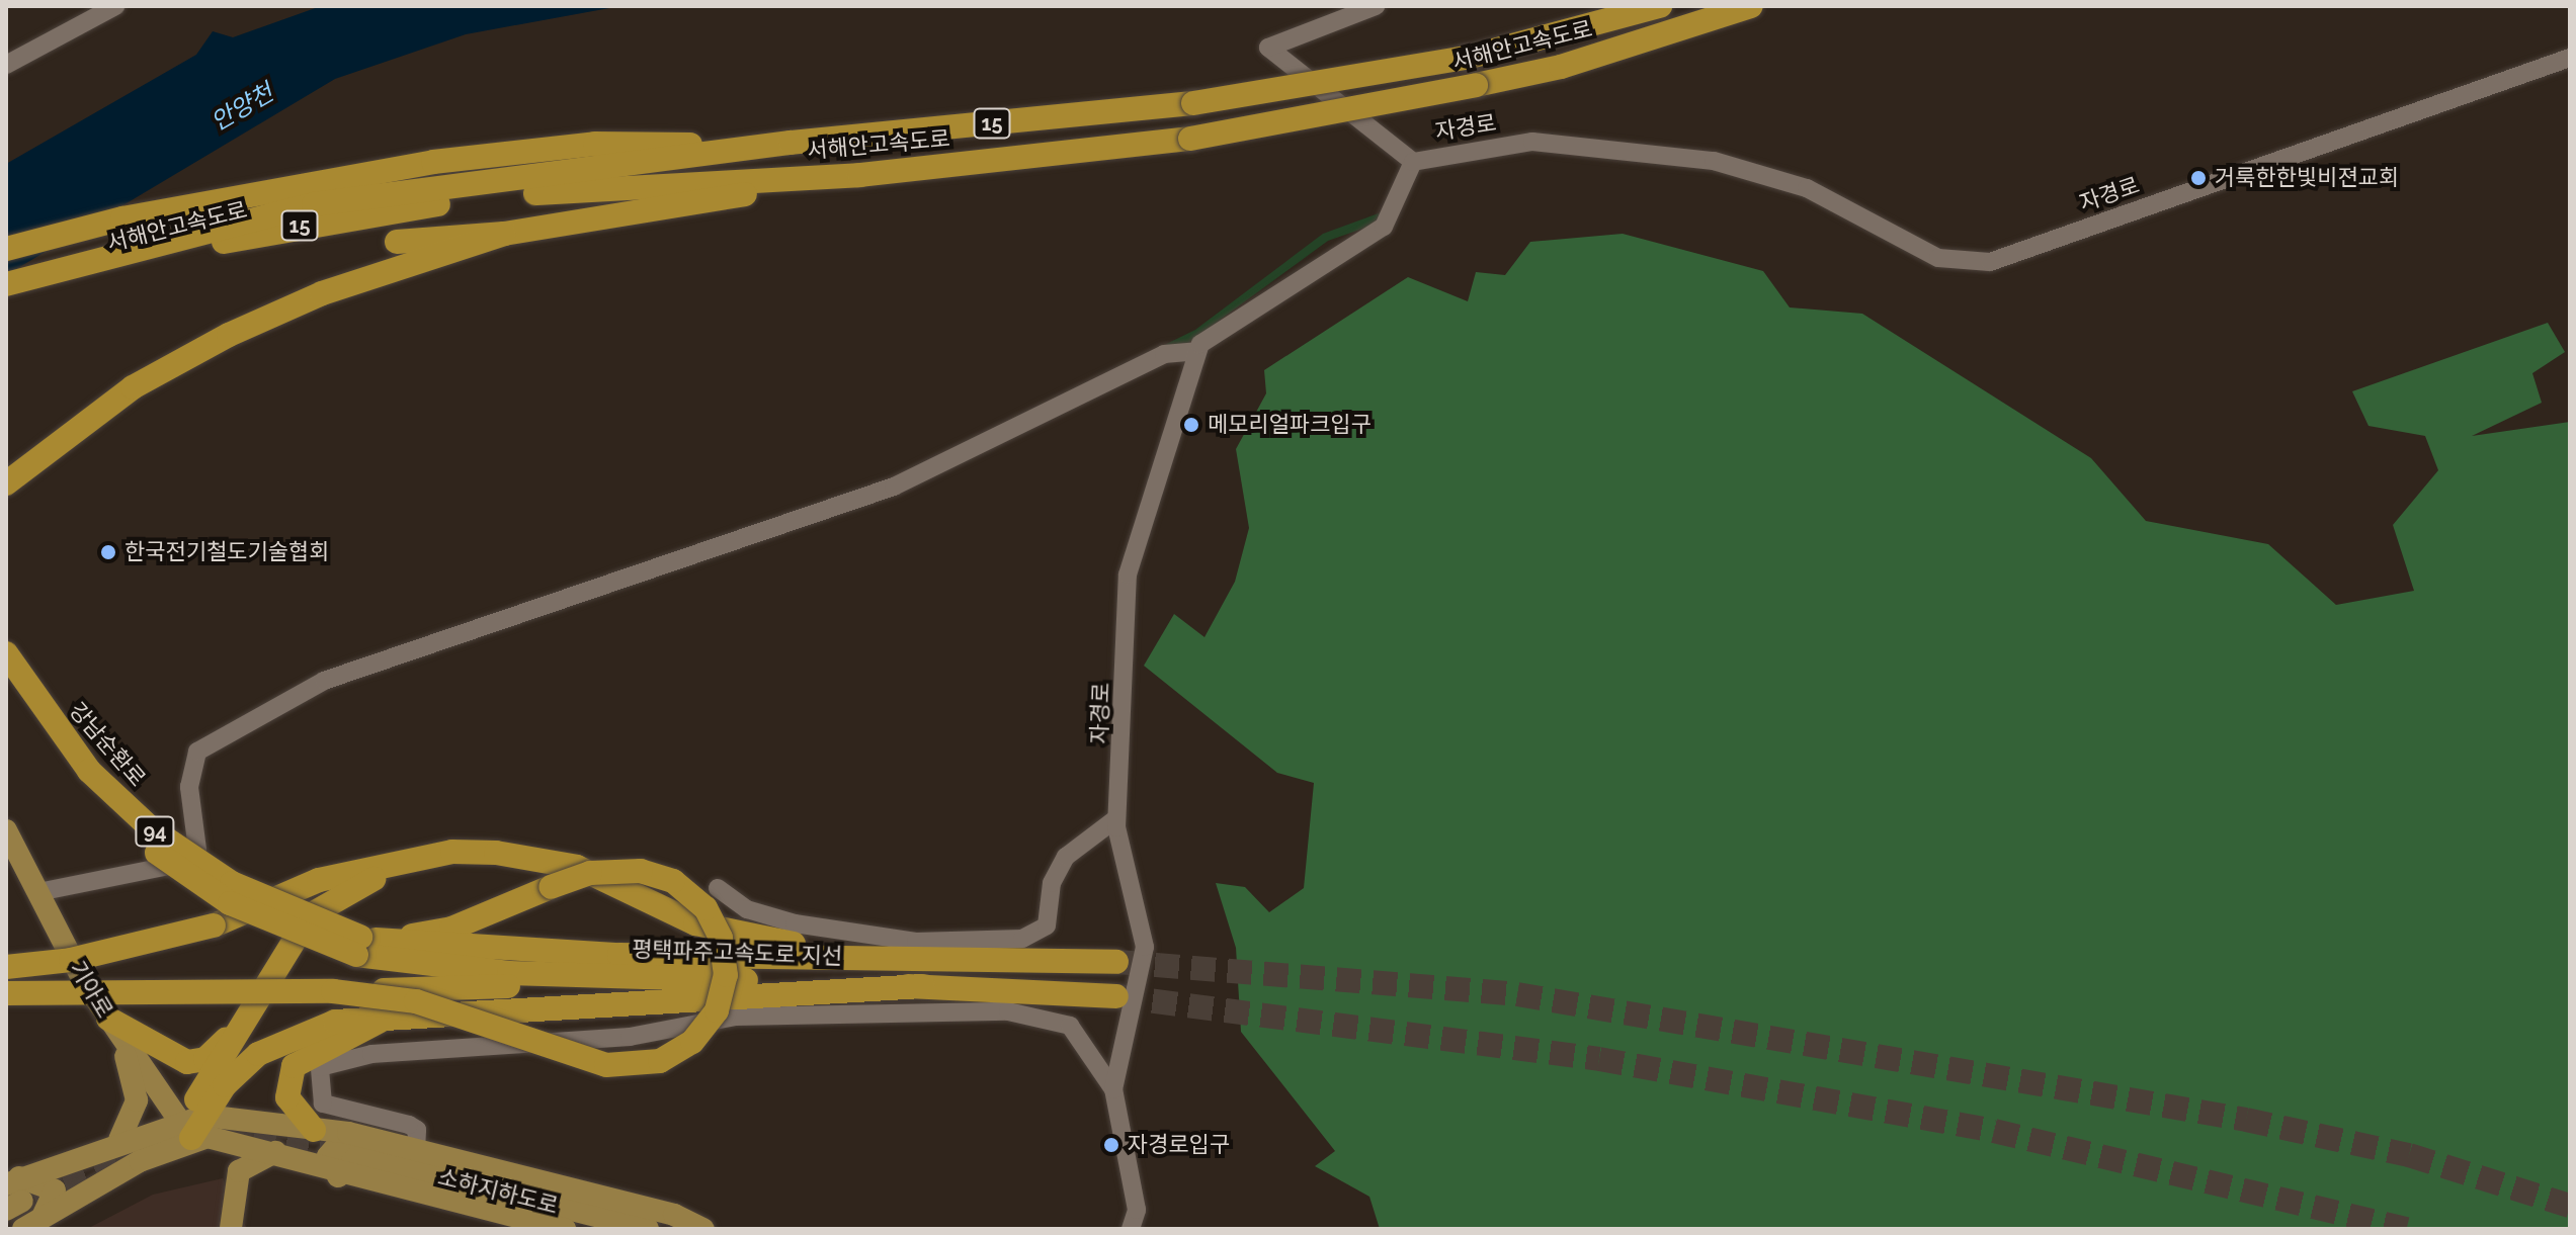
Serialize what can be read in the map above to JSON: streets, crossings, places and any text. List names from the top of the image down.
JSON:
{
  "streets": {
    "highway": [
      "서해안고속도로",
      "15",
      "강남순환로",
      "94",
      "평택파주고속도로 지선"
    ],
    "main road": ["기아로", "소하지하도로"],
    "street": ["자경로"]
  },
  "crossings": [
    ["강남순환로", "평택파주고속도로 지선"]
  ],
  "water": ["안양천"],
  "places": [
    "거룩한한빛비젼교회",
    "메모리얼파크입구",
    "한국전기철도기술협회",
    "자경로입구"
  ]
}
